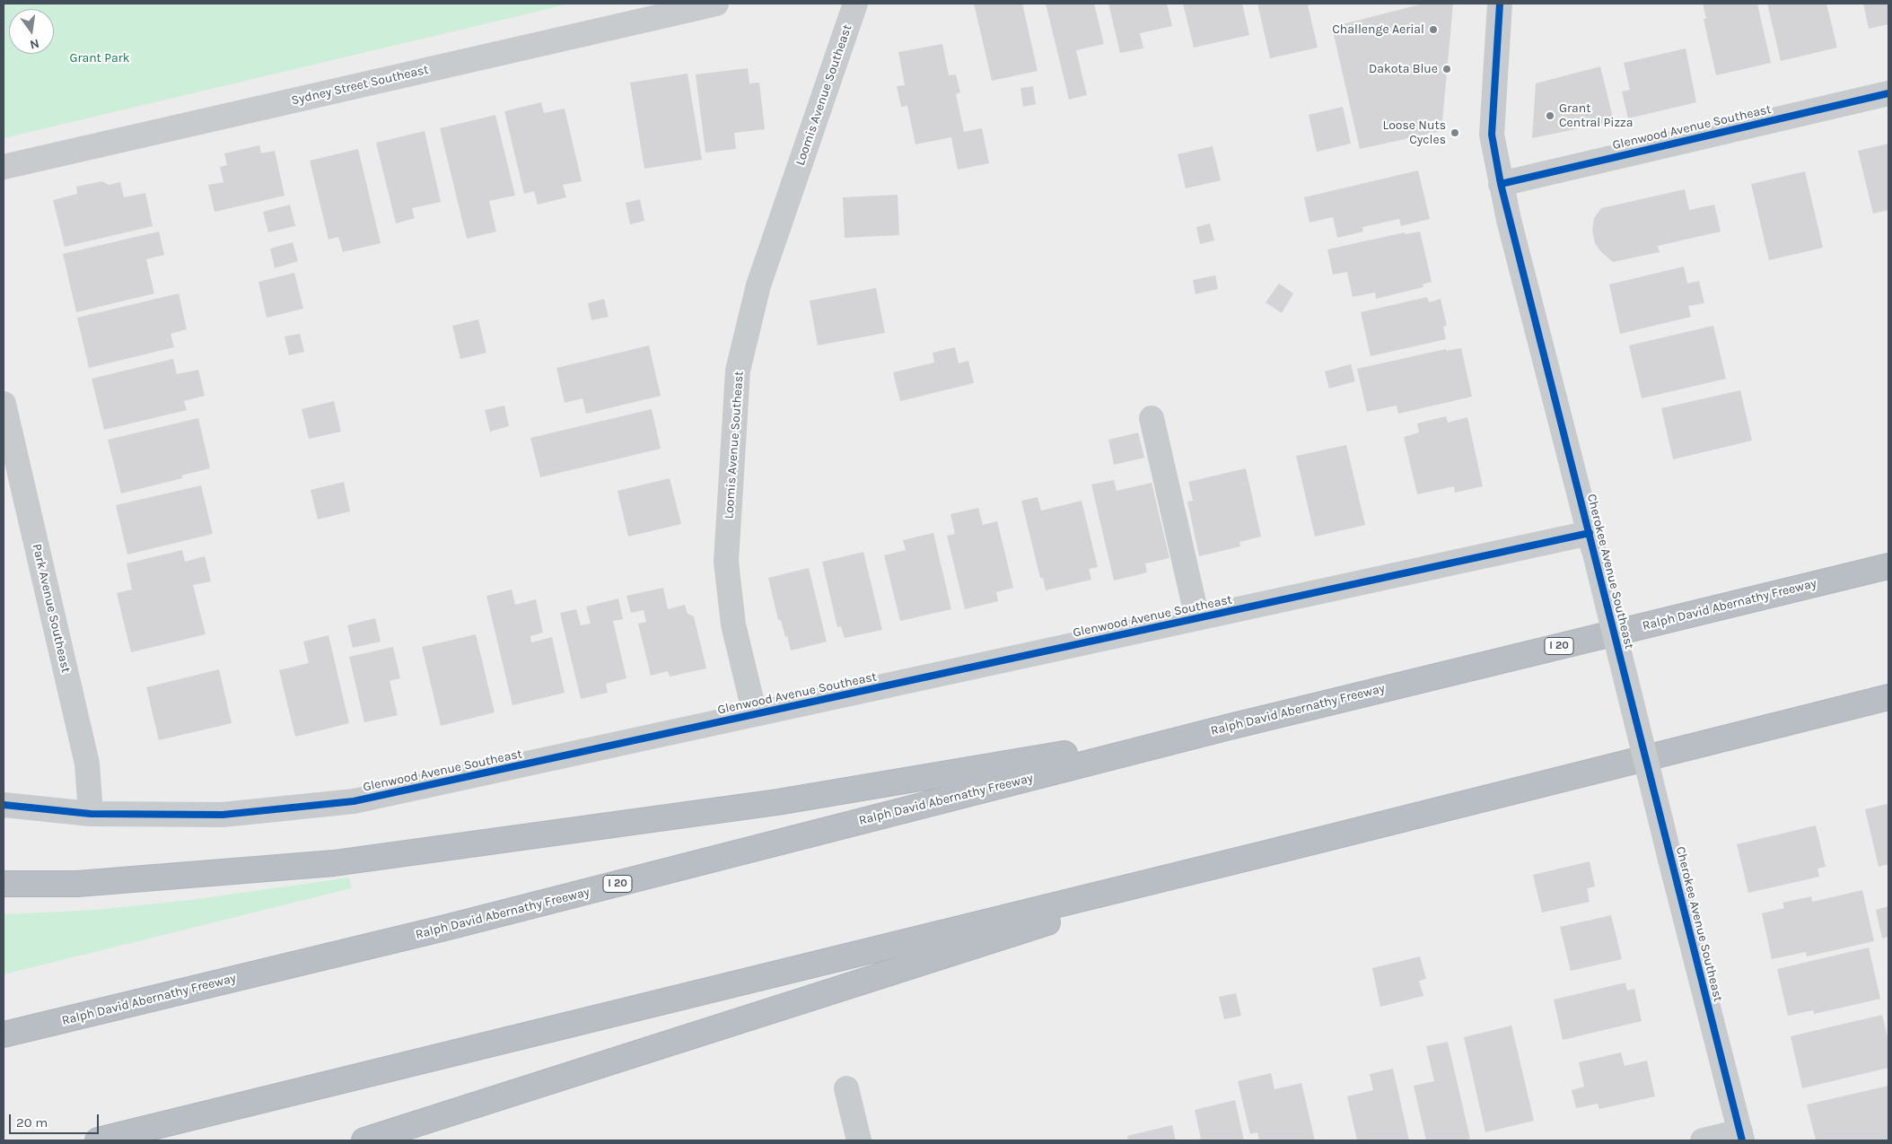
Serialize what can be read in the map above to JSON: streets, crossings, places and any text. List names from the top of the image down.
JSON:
{
  "streets": {
    "highway": ["Ralph David Abernathy Freeway", "I 20"],
    "street": [
      "Sydney Street Southeast",
      "Loomis Avenue Southeast",
      "Glenwood Avenue Southeast",
      "Cherokee Avenue Southeast",
      "Park Avenue Southeast"
    ]
  },
  "crossings": [
    ["Loomis Avenue Southeast", "Glenwood Avenue Southeast"],
    ["Glenwood Avenue Southeast", "Cherokee Avenue Southeast"],
    ["Glenwood Avenue Southeast", "Park Avenue Southeast"]
  ],
  "parks": ["Grant Park"],
  "places": [
    "Challenge Aerial",
    "Dakota Blue",
    "Grant Central Pizza",
    "Loose Nuts Cycles"
  ],
  "scale_bar": "20 m",
  "north": "bottom"
}
